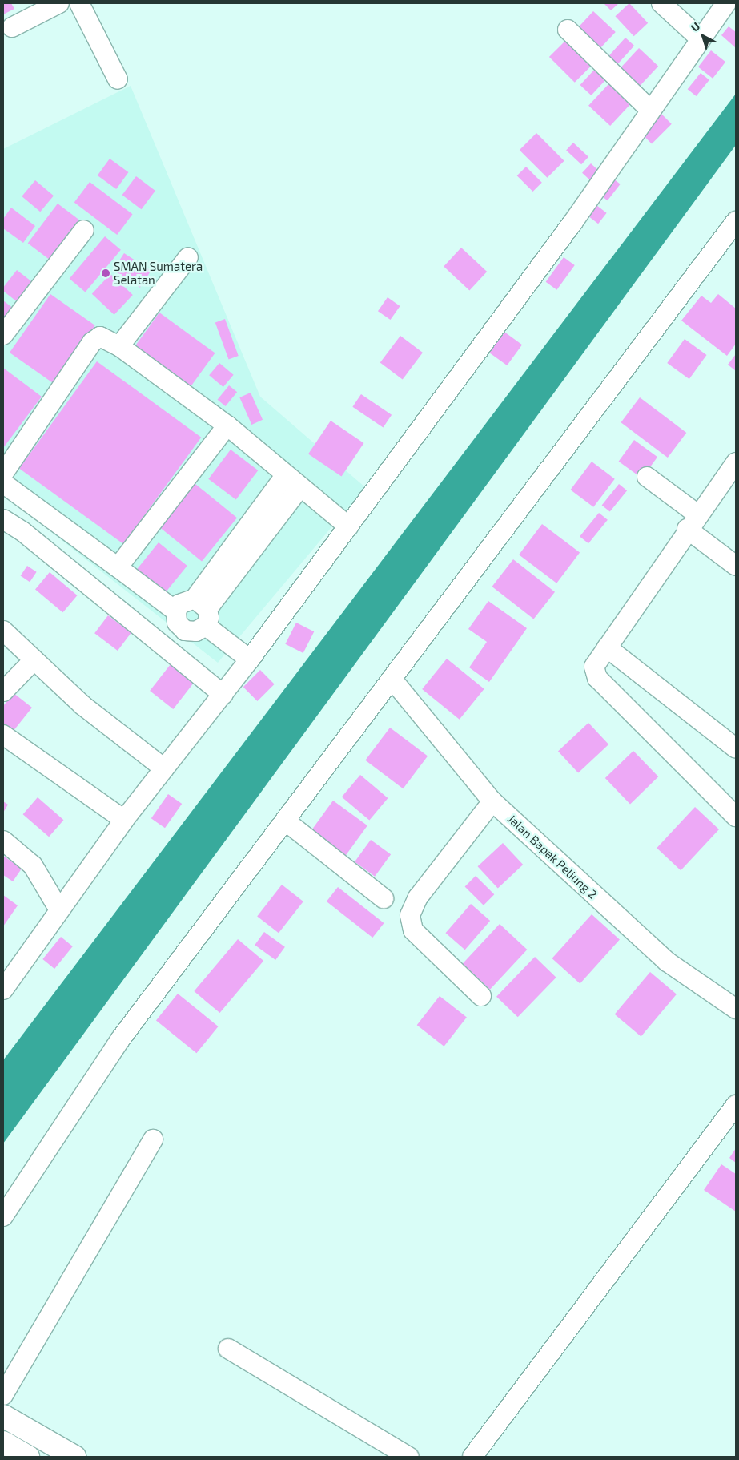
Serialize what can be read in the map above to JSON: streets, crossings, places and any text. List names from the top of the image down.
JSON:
{
  "streets": {
    "street": ["Jalan Bapak Peliung 2"]
  },
  "places": ["SMAN Sumatera Selatan"],
  "north": "top left"
}
